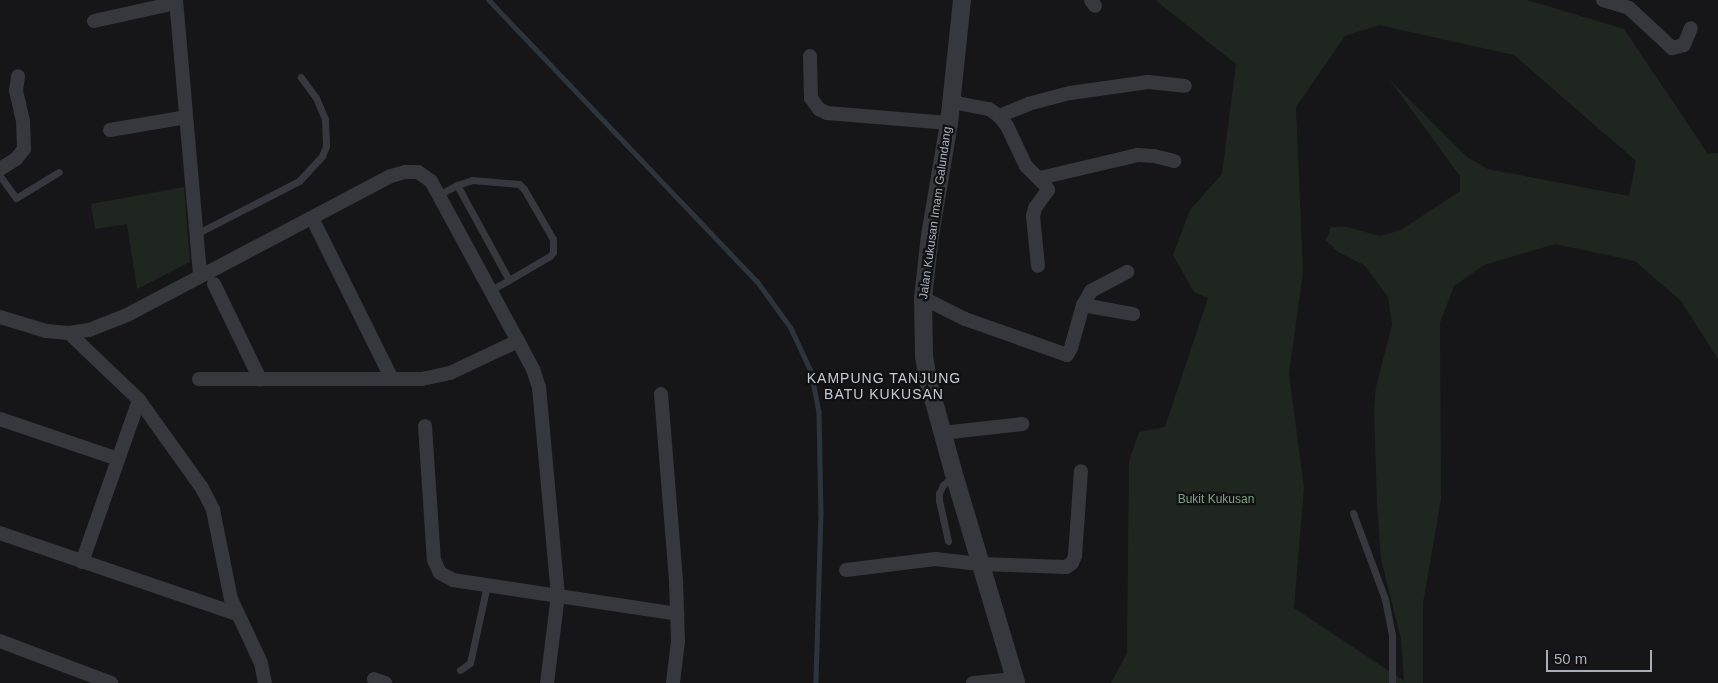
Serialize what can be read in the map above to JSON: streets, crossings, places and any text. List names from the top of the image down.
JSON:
{
  "streets": {
    "street": ["Jalan Kukusan Imam Galundang"]
  },
  "districts": ["KAMPUNG TANJUNG BATU KUKUSAN"],
  "parks": ["Bukit Kukusan"],
  "scale_bar": "50 m"
}
